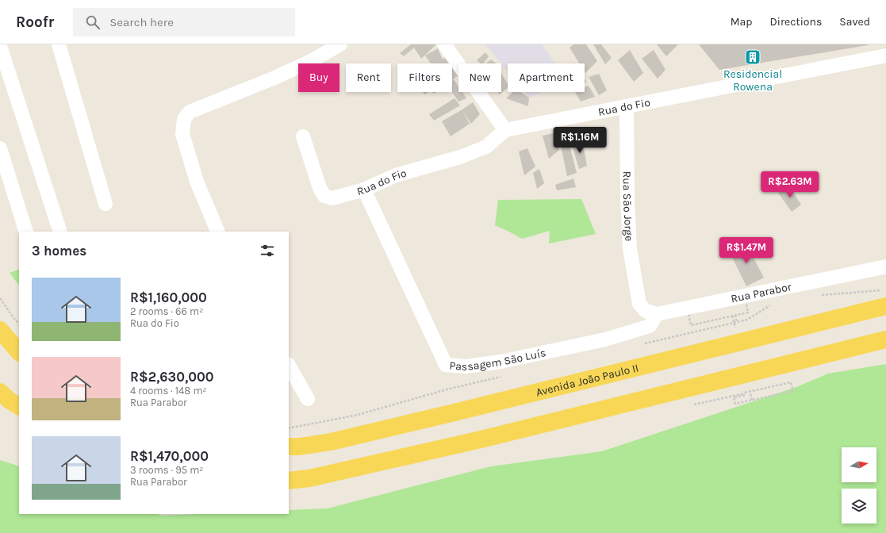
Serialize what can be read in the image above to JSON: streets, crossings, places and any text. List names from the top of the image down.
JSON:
{
  "streets": {
    "main road": ["Avenida João Paulo II"],
    "street": [
      "Rua do Fio",
      "Rua São Jorge",
      "Rua Parabor",
      "Passagem São Luís"
    ]
  },
  "crossings": [
    ["Rua do Fio", "Rua São Jorge"],
    ["Rua do Fio", "Passagem São Luís"],
    ["Rua São Jorge", "Rua Parabor"],
    ["Rua São Jorge", "Passagem São Luís"],
    ["Rua Parabor", "Passagem São Luís"]
  ],
  "places": {
    "building": ["Residencial Rowena"]
  },
  "north": "right",
  "page": {
    "header": "Roofr",
    "search": "Search here",
    "nav": ["Map", "Directions", "Saved"],
    "chip": [
      "Buy",
      "Rent",
      "Filters",
      "New",
      "Apartment"
    ],
    "price": ["R$1.16M", "R$2.63M", "R$1.47M"],
    "heading": "3 homes",
    "list": [
      {
        "name": "R$1,160,000",
        "note": "2 rooms · 66 m² · Rua do Fio"
      },
      {
        "name": "R$2,630,000",
        "note": "4 rooms · 148 m² · Rua Parabor"
      },
      {
        "name": "R$1,470,000",
        "note": "3 rooms · 95 m² · Rua Parabor"
      }
    ]
  }
}
